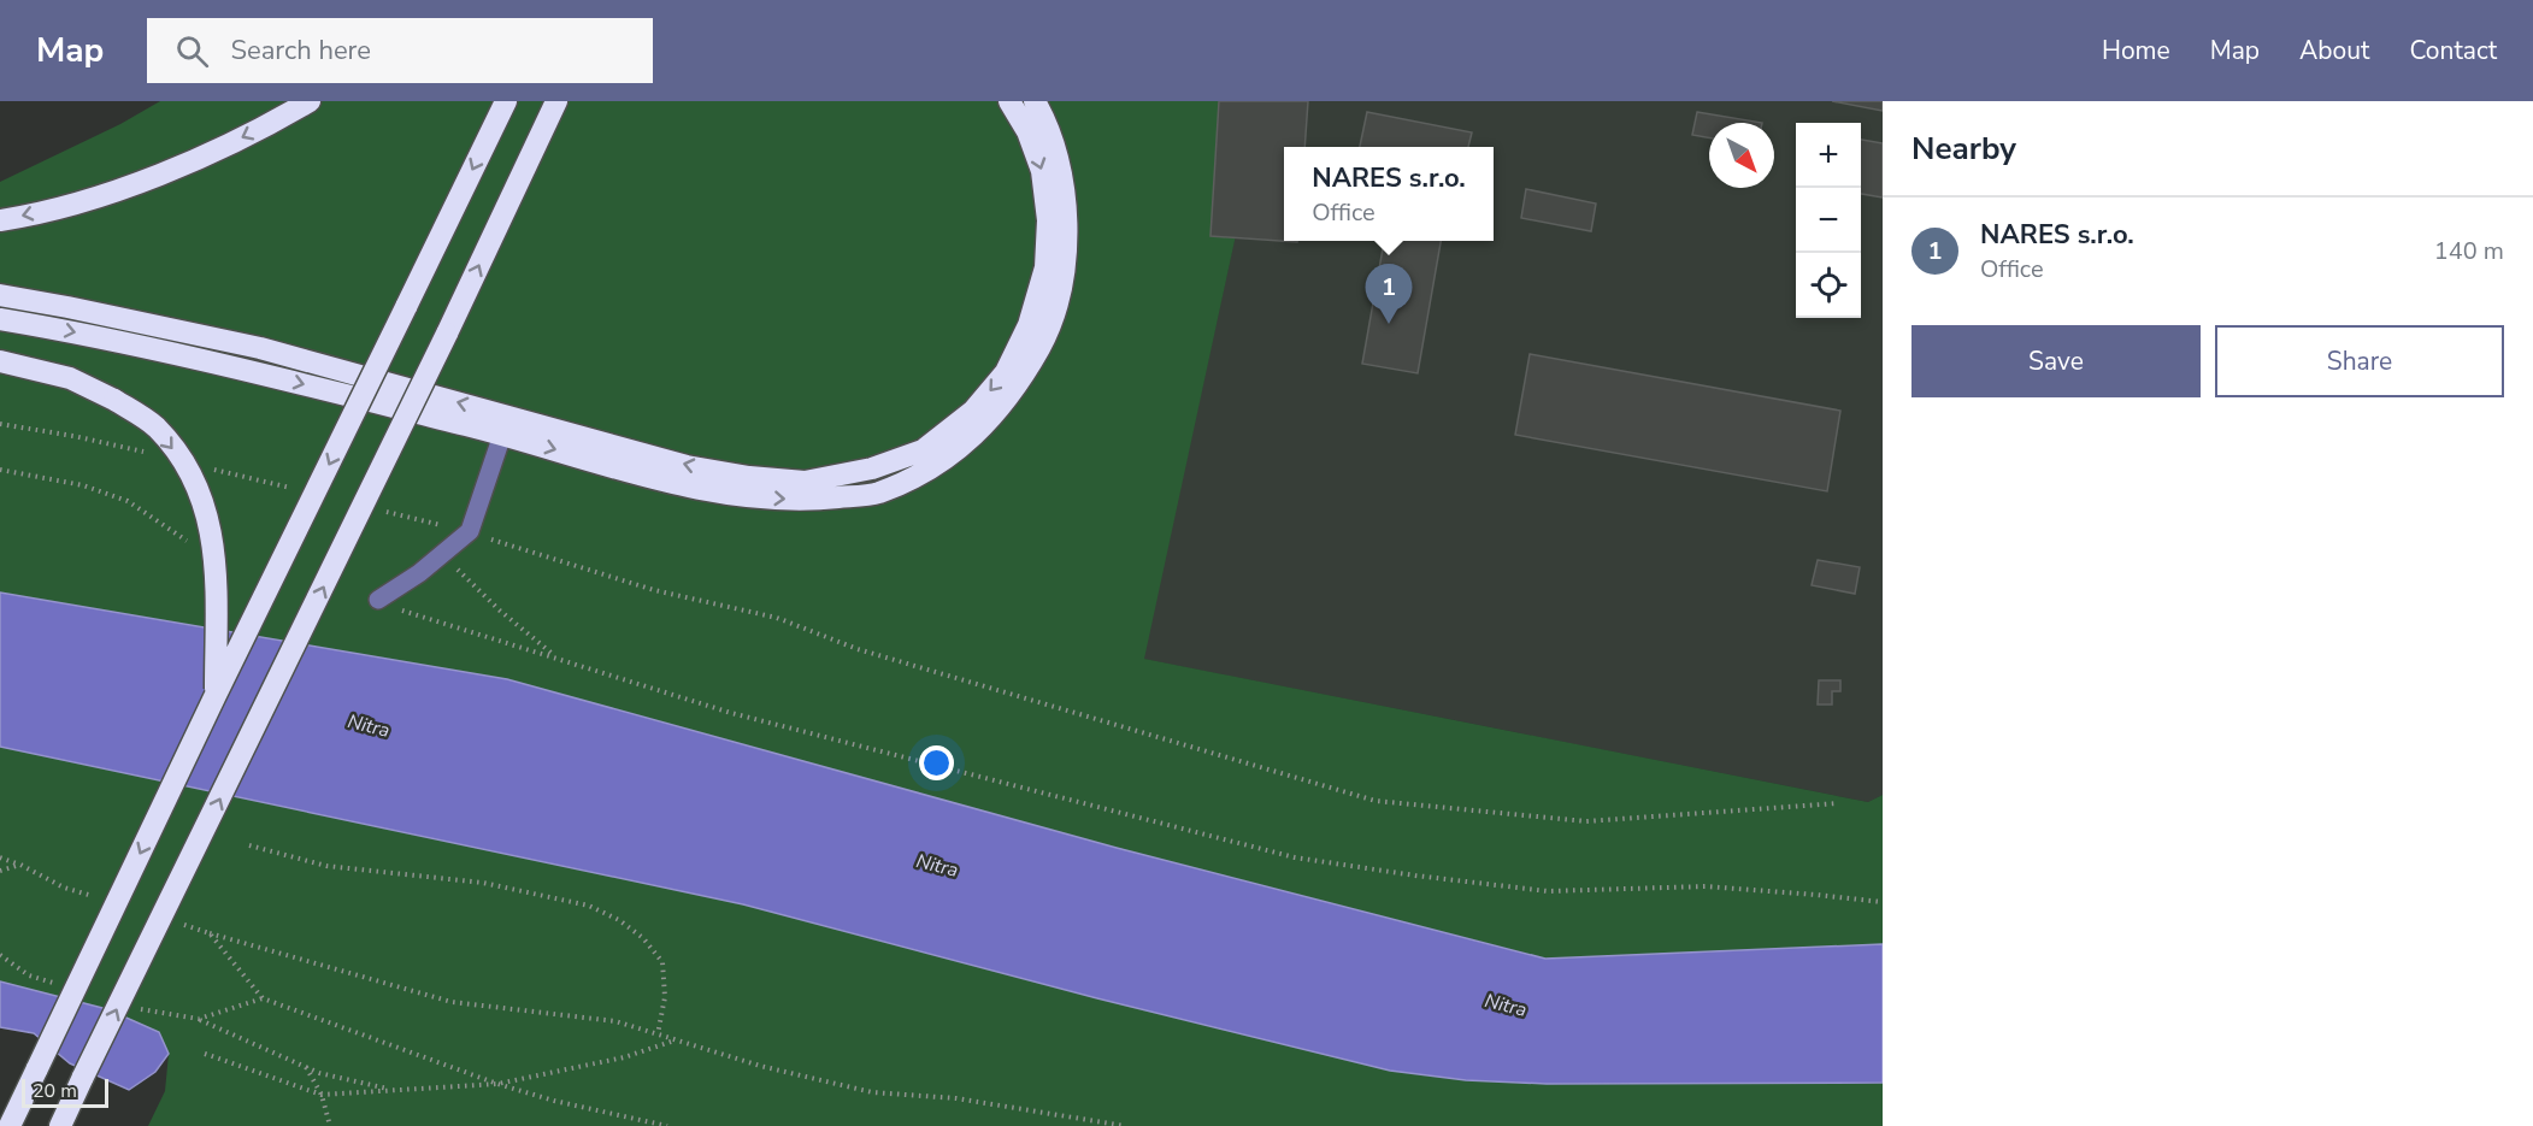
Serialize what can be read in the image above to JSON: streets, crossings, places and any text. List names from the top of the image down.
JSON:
{
  "water": ["Nitra"],
  "scale_bar": "20 m",
  "north": "bottom right",
  "page": {
    "header": "Map",
    "search": "Search here",
    "nav": [
      "Home",
      "Map",
      "About",
      "Contact"
    ],
    "heading": "Nearby",
    "map_buttons": ["+", "−"],
    "popup": ["NARES s.r.o.", "Office"],
    "list": [
      {
        "mark": "1",
        "name": "NARES s.r.o.",
        "note": "Office",
        "value": "140 m"
      }
    ],
    "pins": "1",
    "buttons": ["Save", "Share"],
    "scale": "20 m"
  }
}
